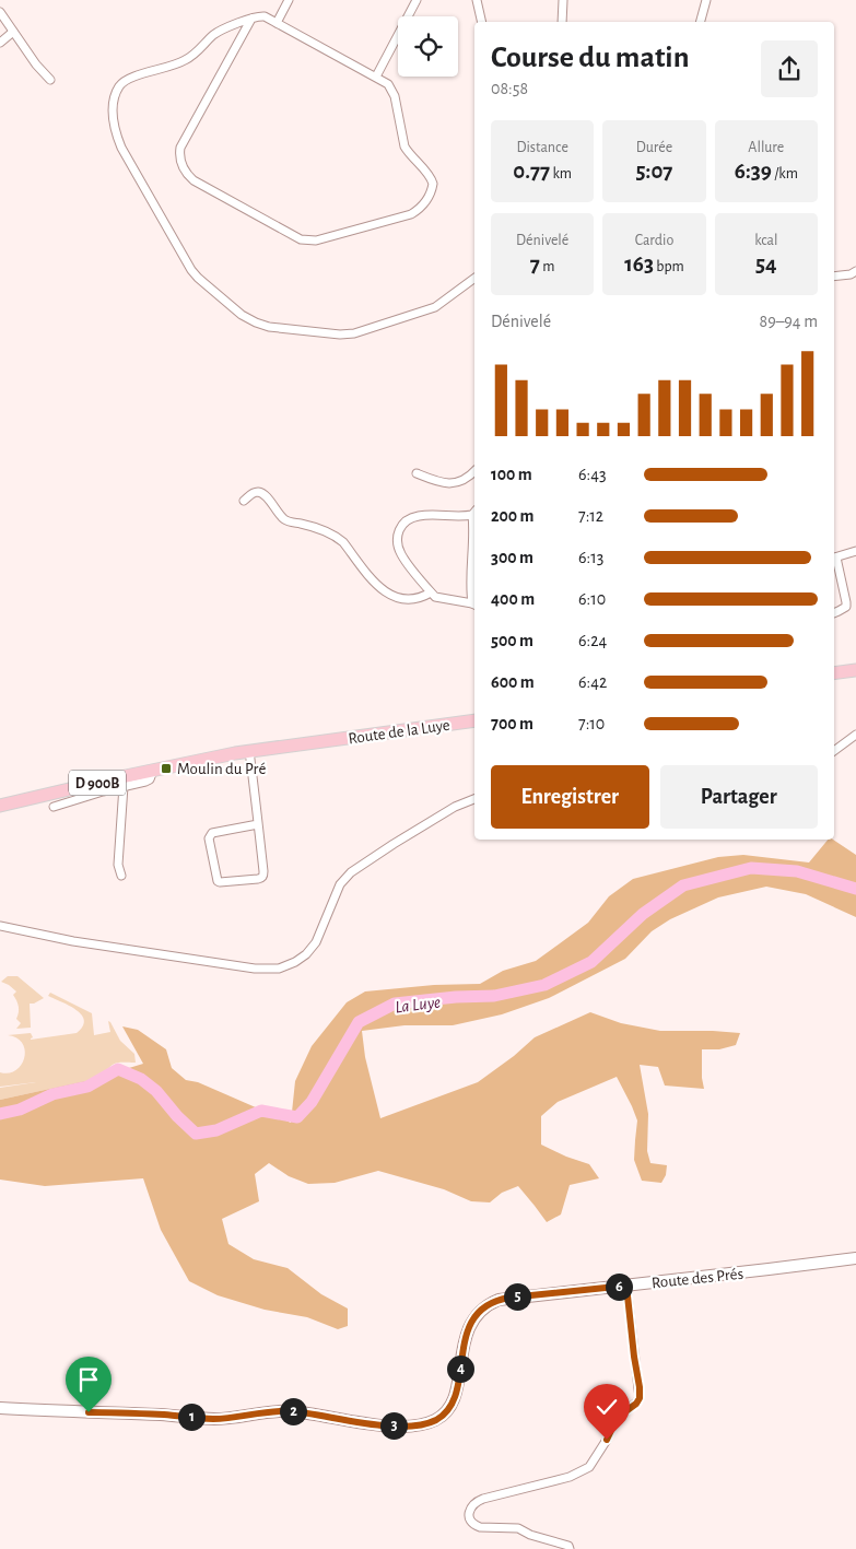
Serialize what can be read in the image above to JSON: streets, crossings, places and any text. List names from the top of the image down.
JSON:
{
  "streets": {
    "main road": ["Route de la Luye", "D 900B"],
    "street": ["Route des Prés"]
  },
  "water": ["La Luye"],
  "places": {
    "transit": ["Moulin du Pré"]
  },
  "page": {
    "heading": ["Course du matin", "08:58"],
    "stats": [
      ["Distance", "0.77 km"],
      ["Durée", "5:07"],
      ["Allure", "6:39 /km"],
      ["Dénivelé", "7 m"],
      ["Cardio", "163 bpm"],
      ["kcal", "54"]
    ],
    "chart": ["Dénivelé", "89–94 m"],
    "list": [
      {
        "name": "100 m",
        "note": "6:43"
      },
      {
        "name": "200 m",
        "note": "7:12"
      },
      {
        "name": "300 m",
        "note": "6:13"
      },
      {
        "name": "400 m",
        "note": "6:10"
      },
      {
        "name": "500 m",
        "note": "6:24"
      },
      {
        "name": "600 m",
        "note": "6:42"
      },
      {
        "name": "700 m",
        "note": "7:10"
      }
    ],
    "buttons": ["Enregistrer", "Partager"],
    "pins": [
      "6",
      "5",
      "4",
      "2",
      "1",
      "3"
    ]
  }
}
